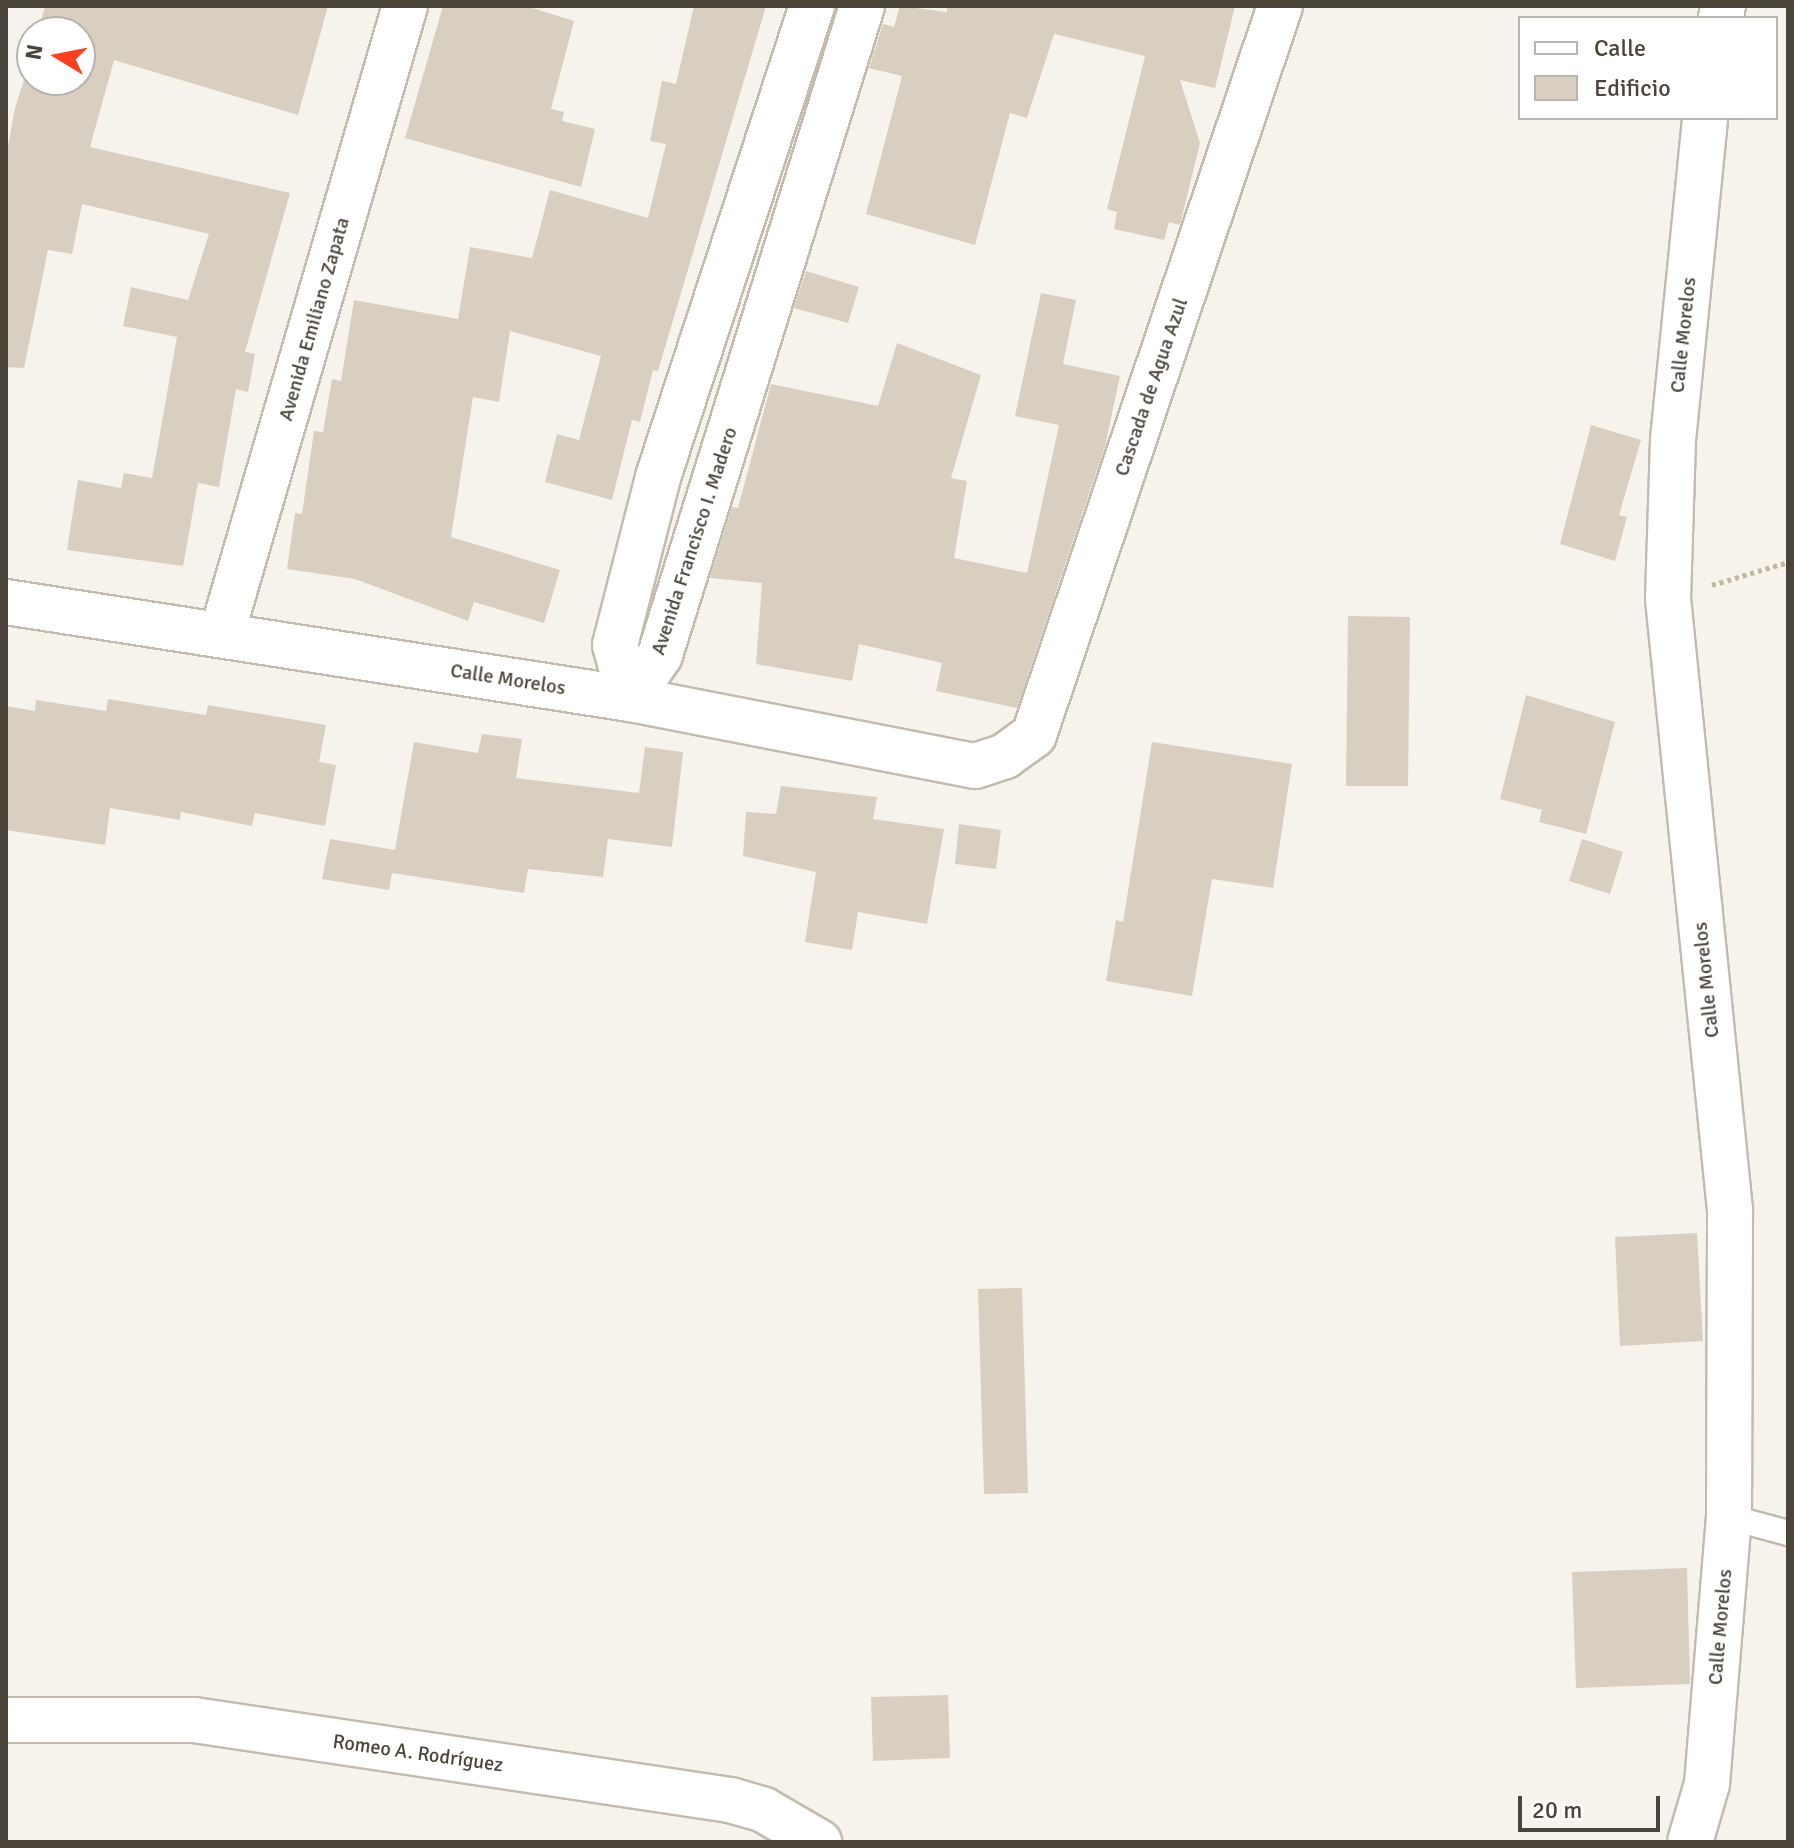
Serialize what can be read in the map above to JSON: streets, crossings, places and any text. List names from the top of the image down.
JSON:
{
  "streets": {
    "street": [
      "Avenida Emiliano Zapata",
      "Calle Morelos",
      "Cascada de Agua Azul",
      "Avenida Francisco I. Madero",
      "Romeo A. Rodríguez"
    ]
  },
  "crossings": [
    ["Avenida Emiliano Zapata", "Calle Morelos"],
    ["Calle Morelos", "Cascada de Agua Azul"],
    ["Calle Morelos", "Avenida Francisco I. Madero"]
  ],
  "legend": ["Calle", "Edificio"],
  "scale_bar": "20 m",
  "north": "left"
}
